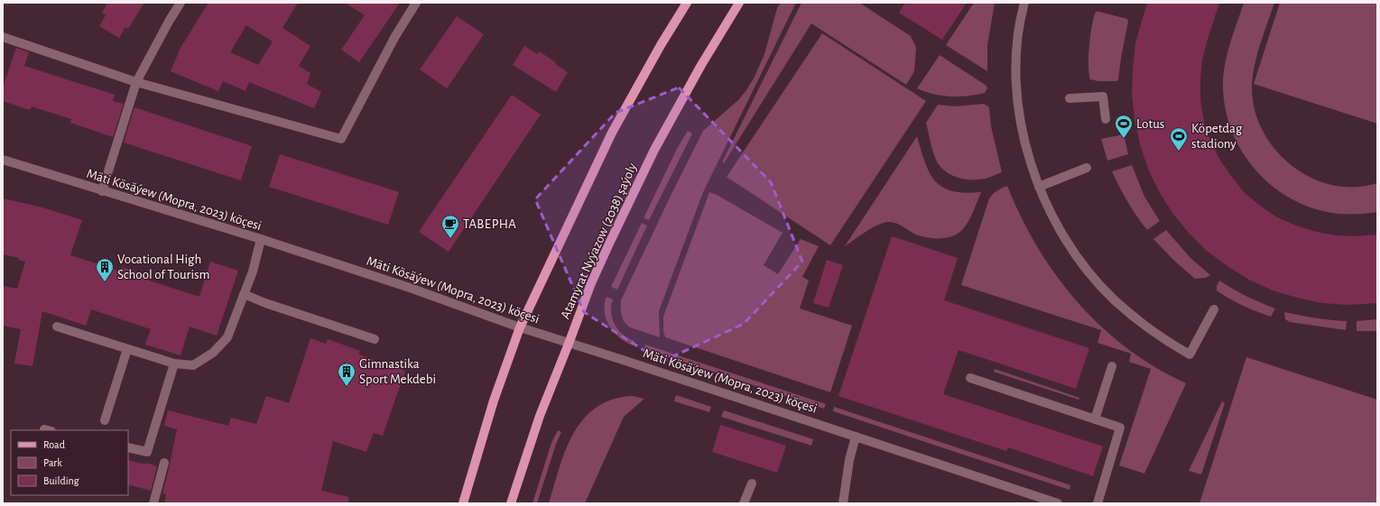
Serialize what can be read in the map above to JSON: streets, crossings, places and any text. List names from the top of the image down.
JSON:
{
  "streets": {
    "main road": ["Atamyrat Nyýazow (2038) şaýoly"],
    "street": ["Mäti Kösäýew (Mopra, 2023) köçesi"]
  },
  "crossings": [
    ["Mäti Kösäýew (Mopra, 2023) köçesi", "Atamyrat Nyýazow (2038) şaýoly"]
  ],
  "places": {
    "sports": ["Lotus", "Köpetdag stadiony"],
    "cafe": ["ТАВЕРНА"],
    "building": ["Vocational High School of Tourism", "Gimnastika Sport Mekdebi"]
  },
  "legend": ["Road", "Park", "Building"]
}
